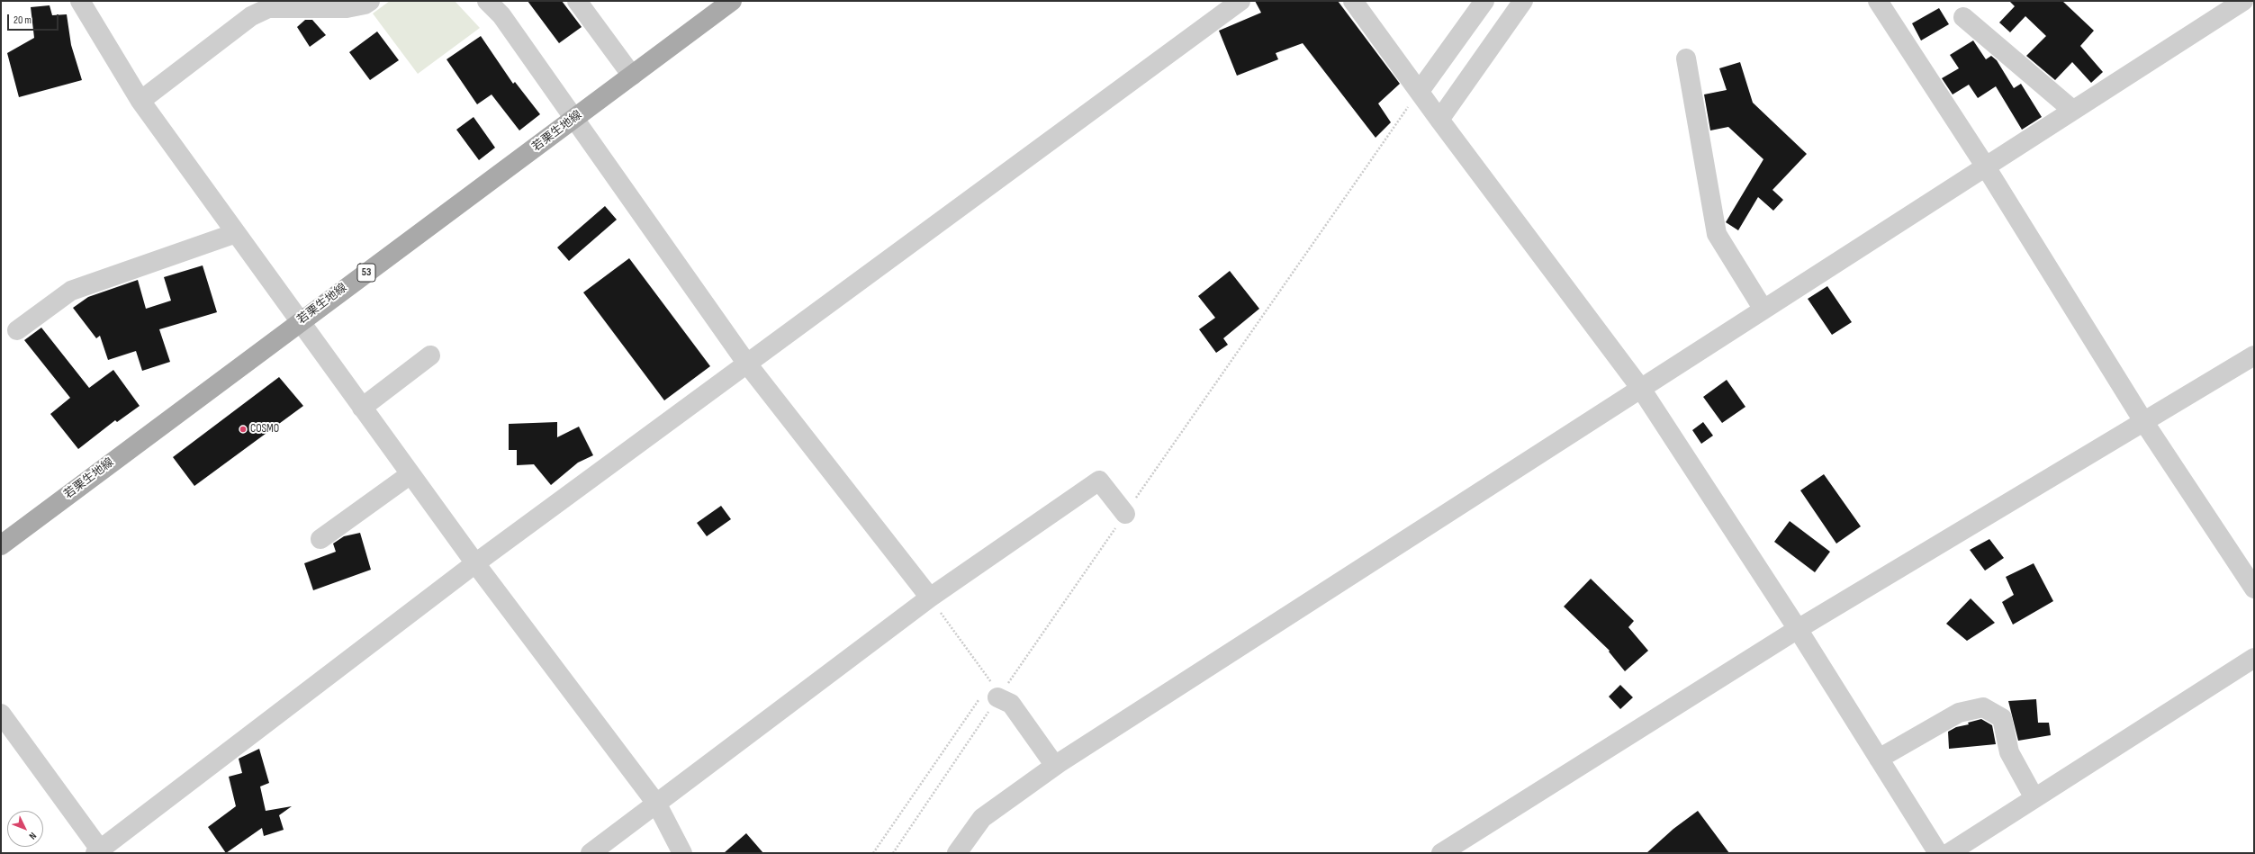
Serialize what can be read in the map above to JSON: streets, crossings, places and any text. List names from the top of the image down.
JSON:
{
  "streets": {
    "main road": ["若栗生地線", "53"]
  },
  "places": ["COSMO"],
  "scale_bar": "20 m",
  "north": "bottom right"
}
